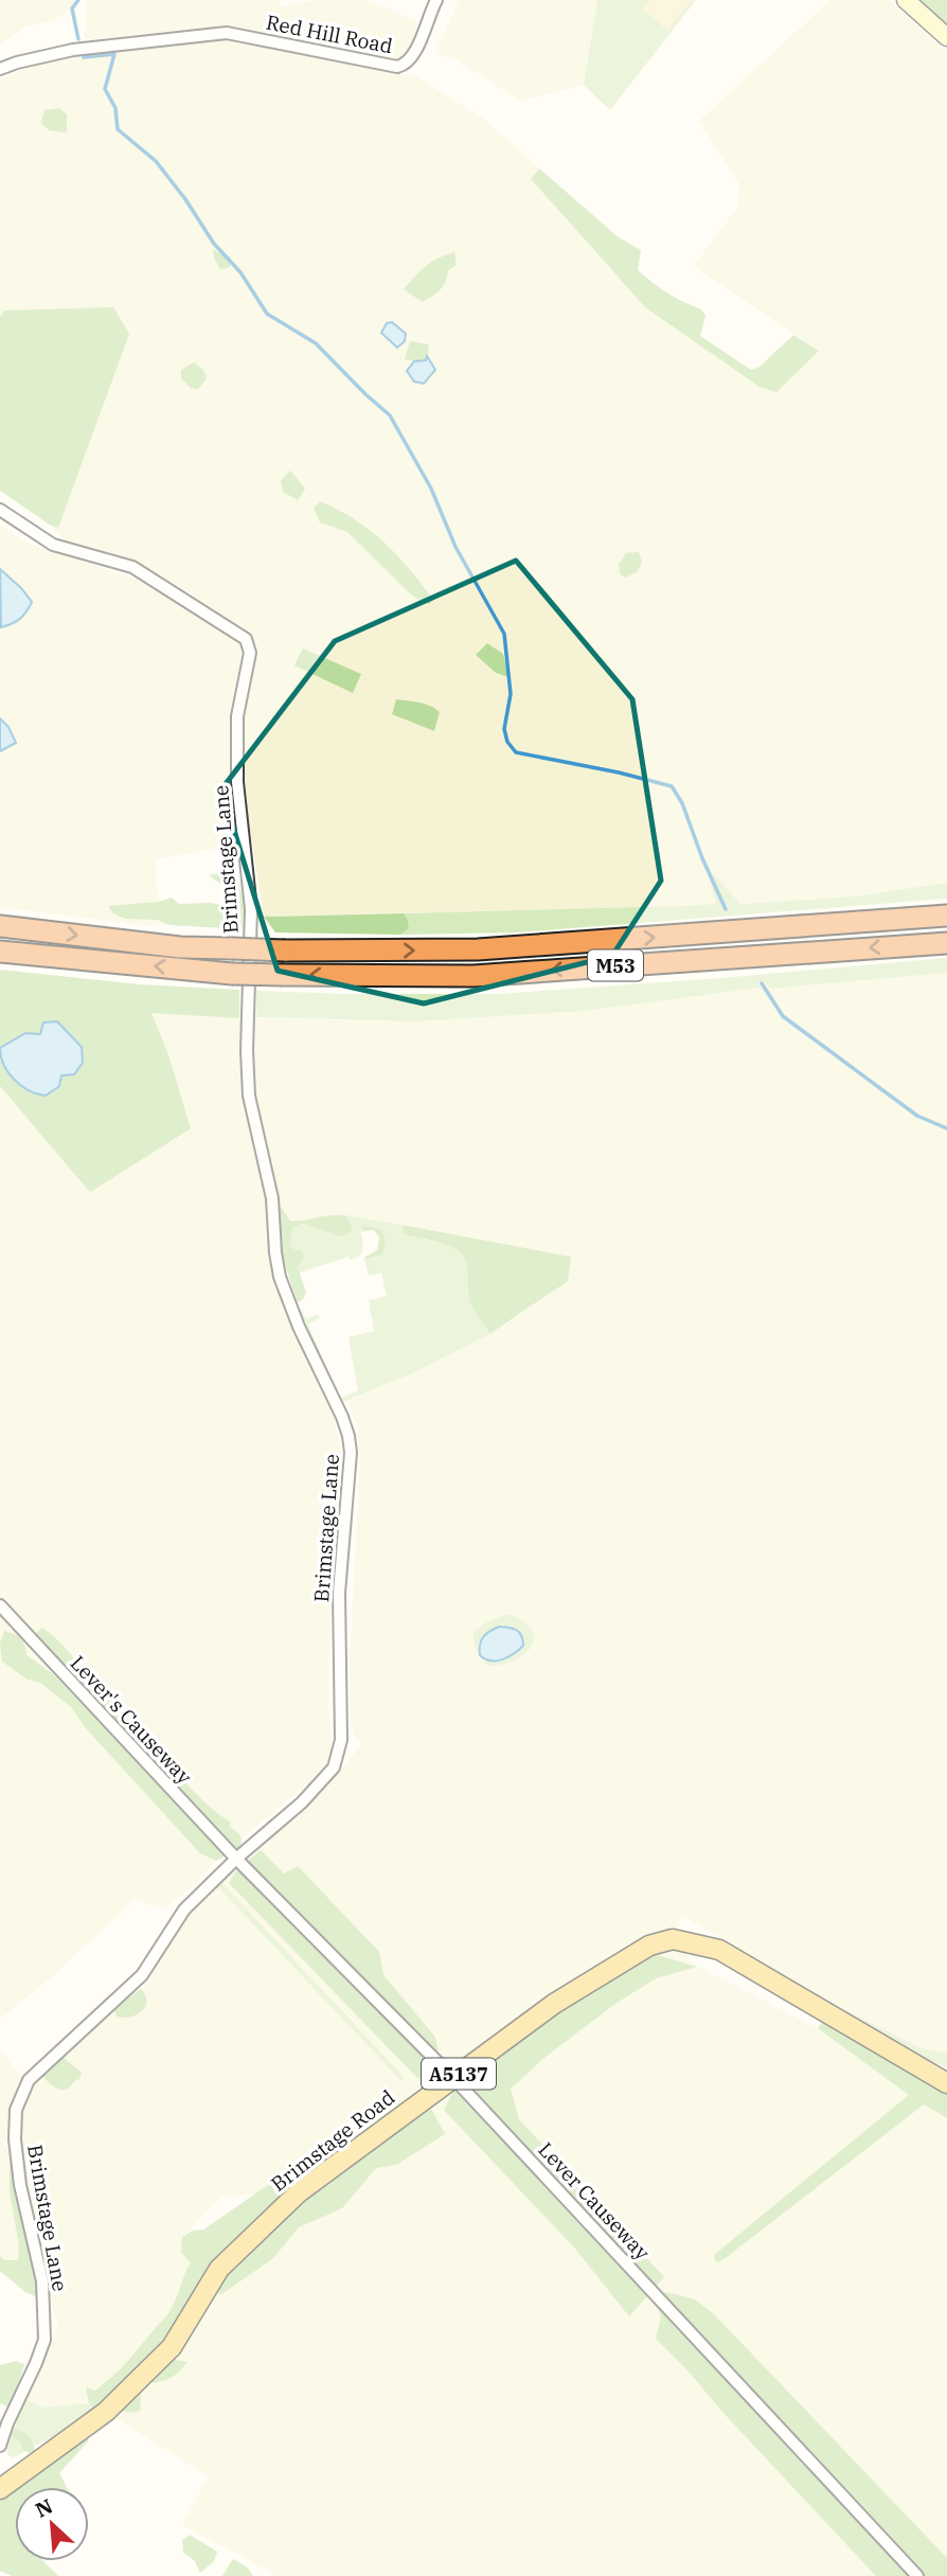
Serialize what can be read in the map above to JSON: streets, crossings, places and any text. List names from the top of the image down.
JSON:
{
  "streets": {
    "highway": ["M53"],
    "main road": ["A5137", "Brimstage Road"],
    "street": [
      "Red Hill Road",
      "Brimstage Lane",
      "Lever's Causeway",
      "Lever Causeway"
    ]
  },
  "crossings": [
    ["Brimstage Lane", "Lever's Causeway"],
    ["Brimstage Lane", "Lever Causeway"],
    ["Lever's Causeway", "Lever Causeway"],
    ["Brimstage Road", "Lever Causeway"]
  ],
  "north": "top left"
}
